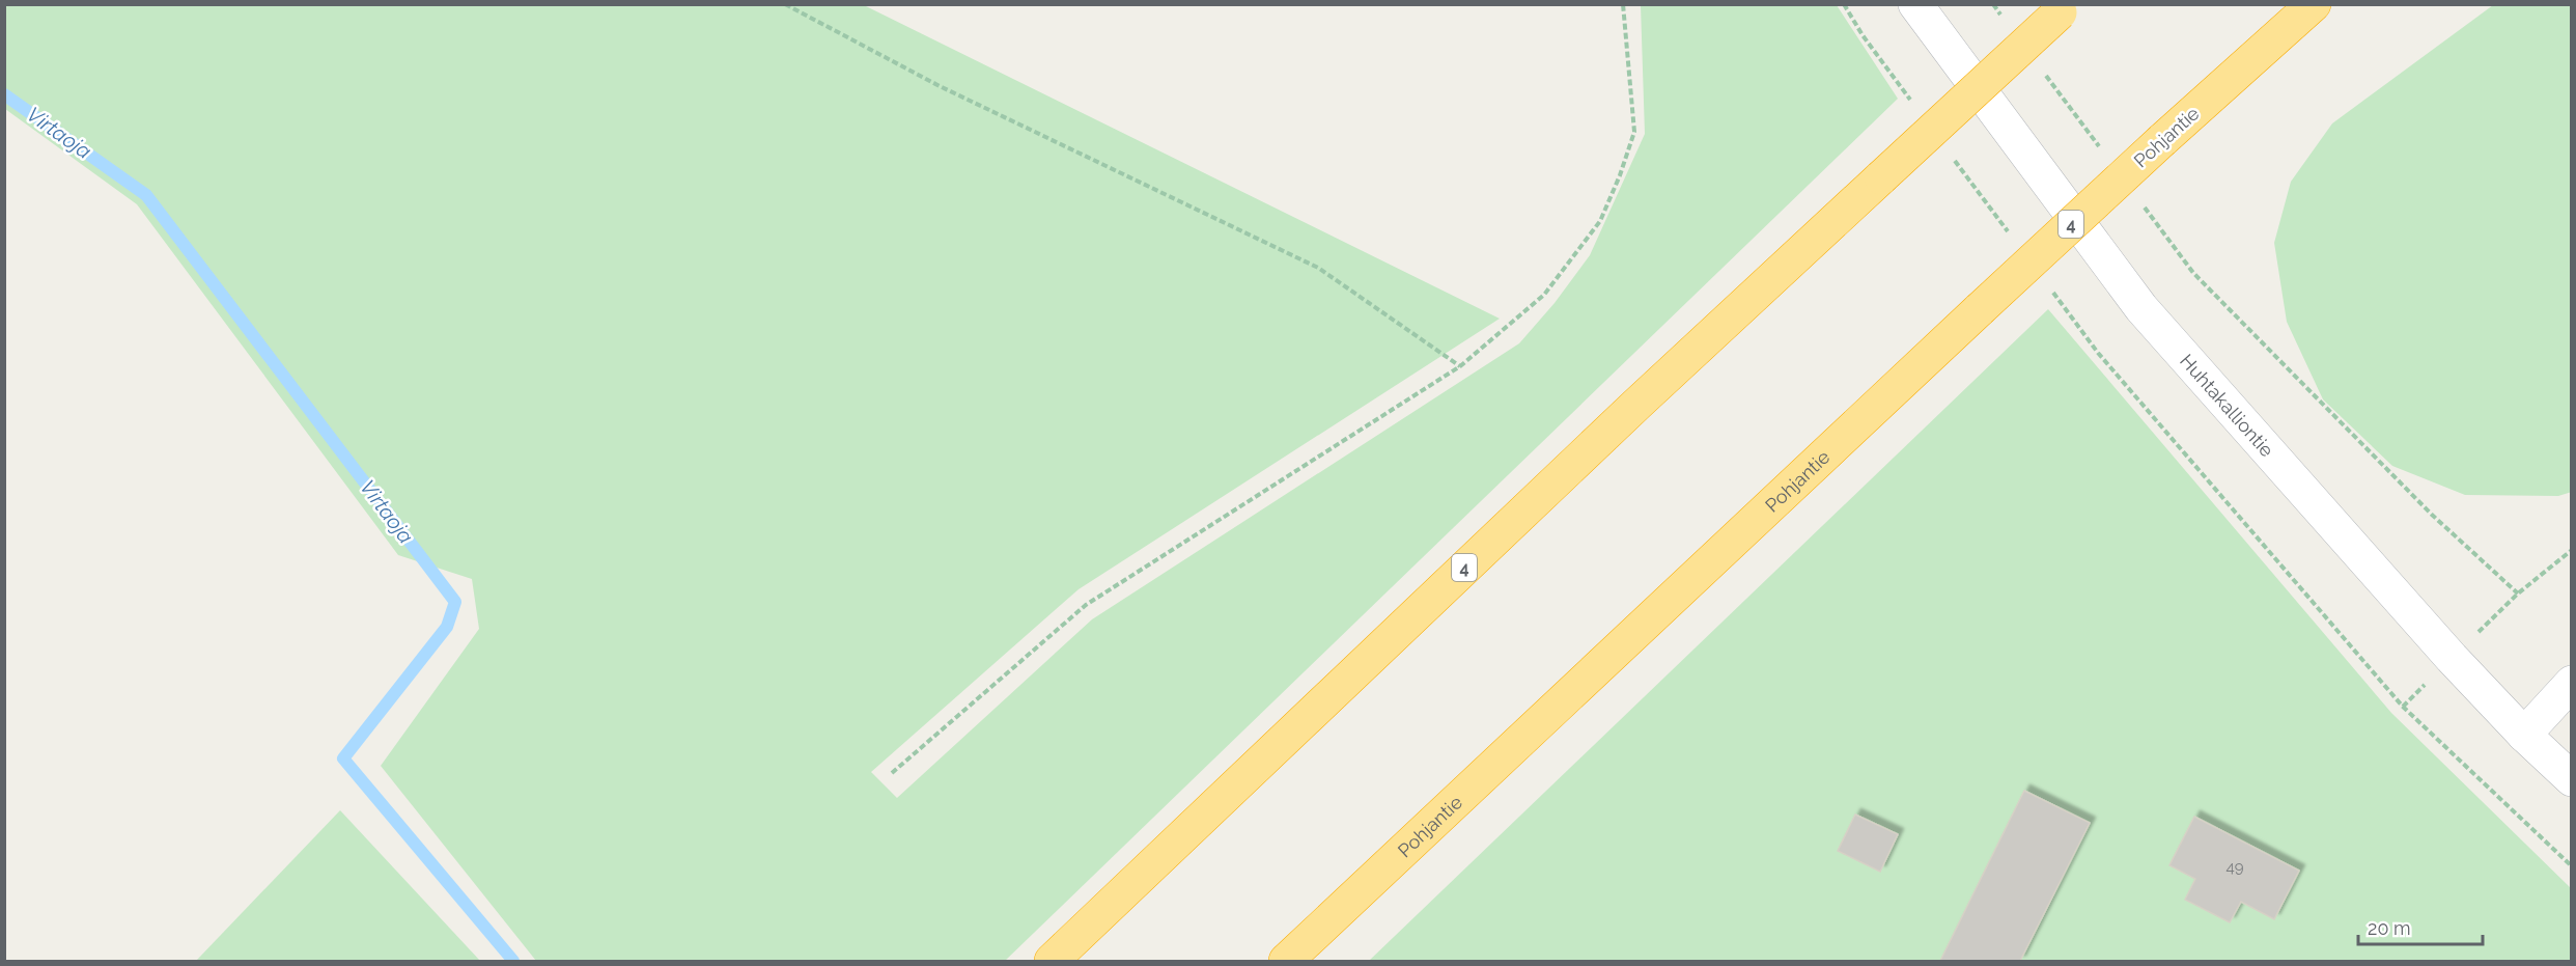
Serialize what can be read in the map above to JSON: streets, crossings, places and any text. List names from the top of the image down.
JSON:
{
  "streets": {
    "highway": ["Pohjantie", "4"],
    "street": ["Huhtakalliontie"]
  },
  "water": ["Virtaoja"],
  "house_numbers": ["49"],
  "scale_bar": "20 m"
}
